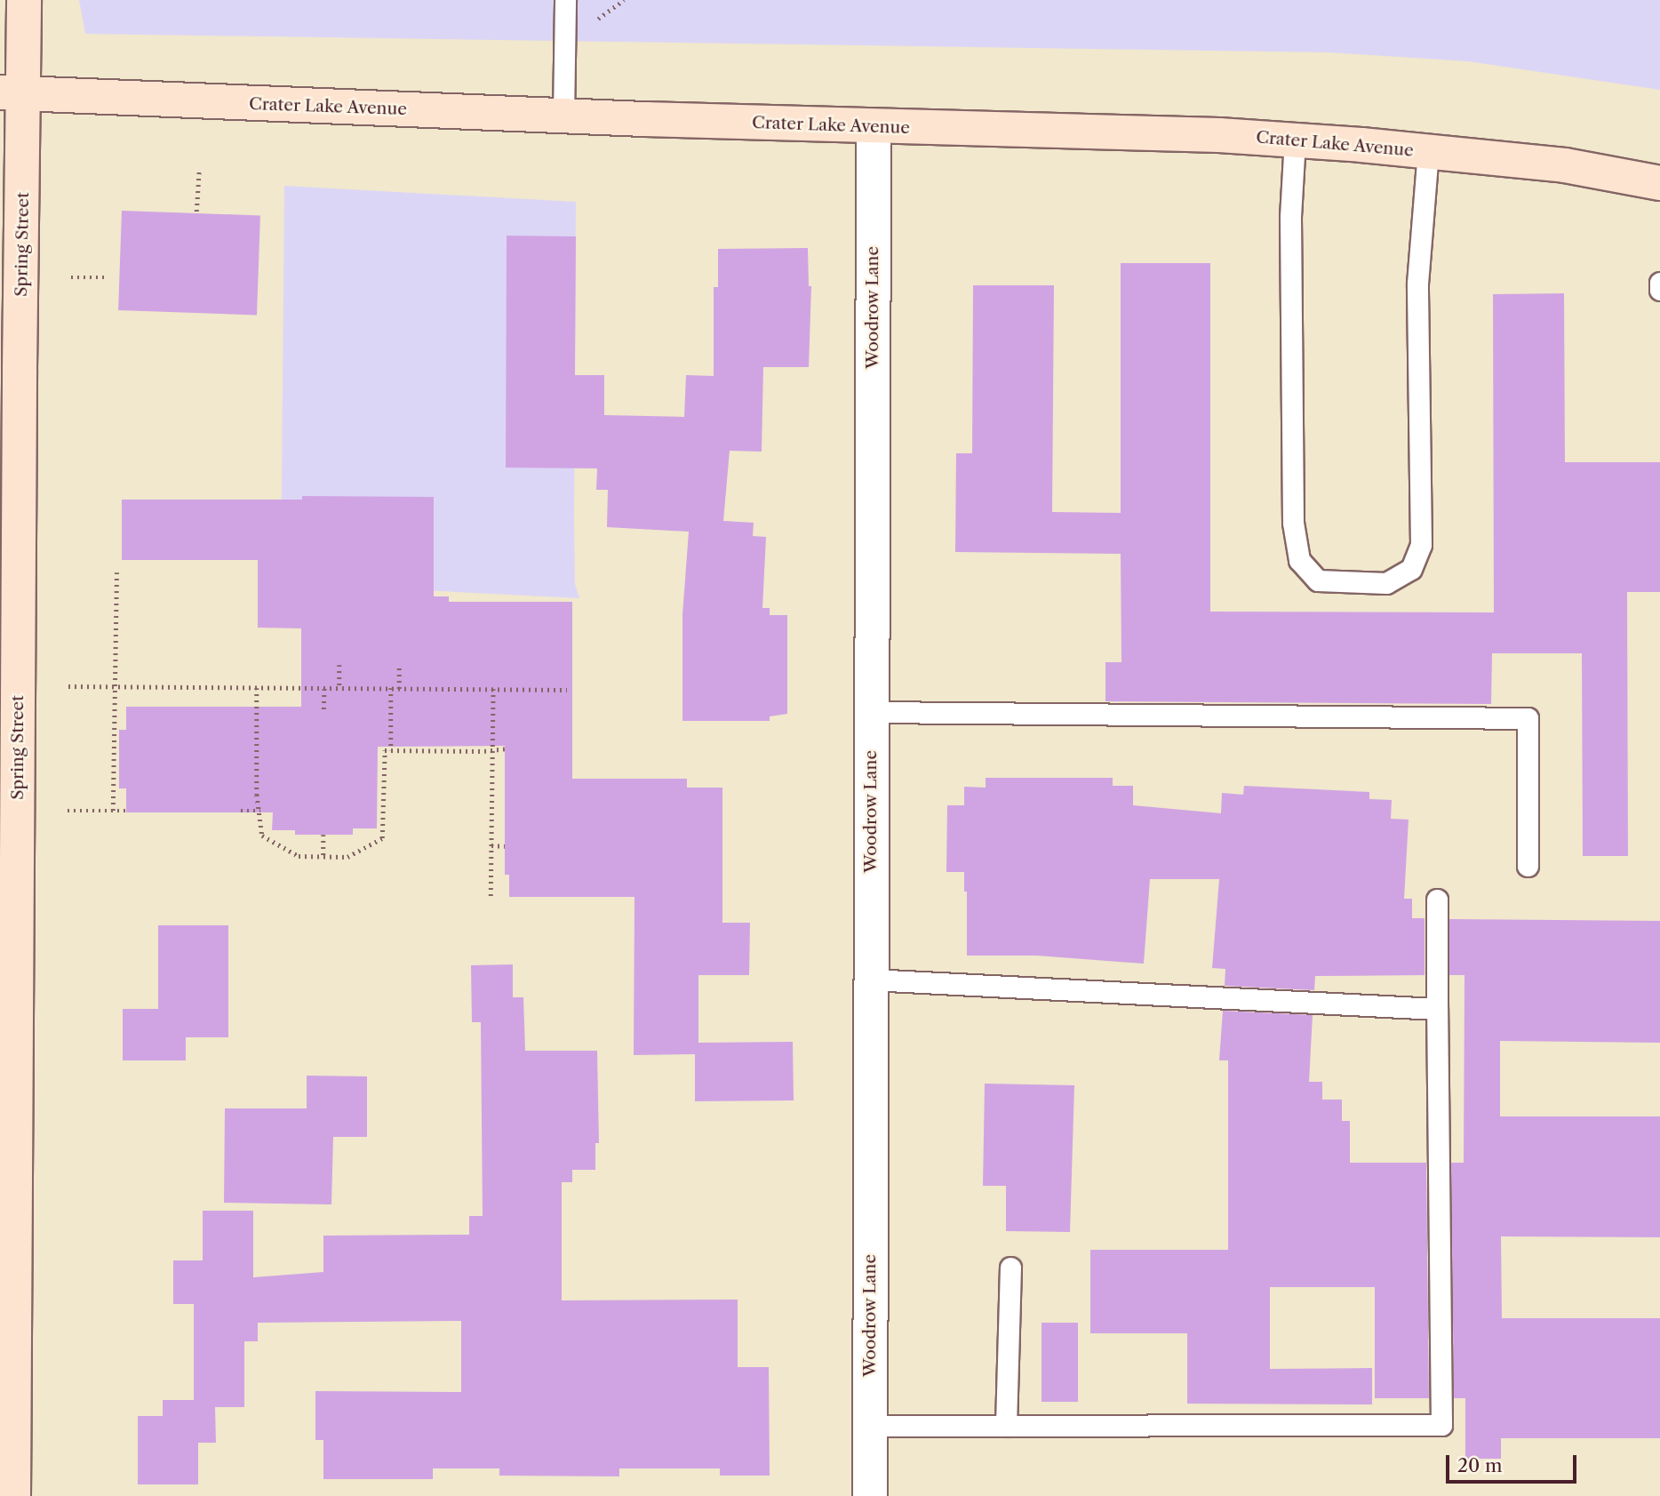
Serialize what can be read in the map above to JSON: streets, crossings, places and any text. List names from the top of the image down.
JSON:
{
  "streets": {
    "main road": ["Crater Lake Avenue", "Spring Street"],
    "street": ["Woodrow Lane"]
  },
  "crossings": [
    ["Crater Lake Avenue", "Spring Street"],
    ["Crater Lake Avenue", "Woodrow Lane"]
  ],
  "scale_bar": "20 m"
}
